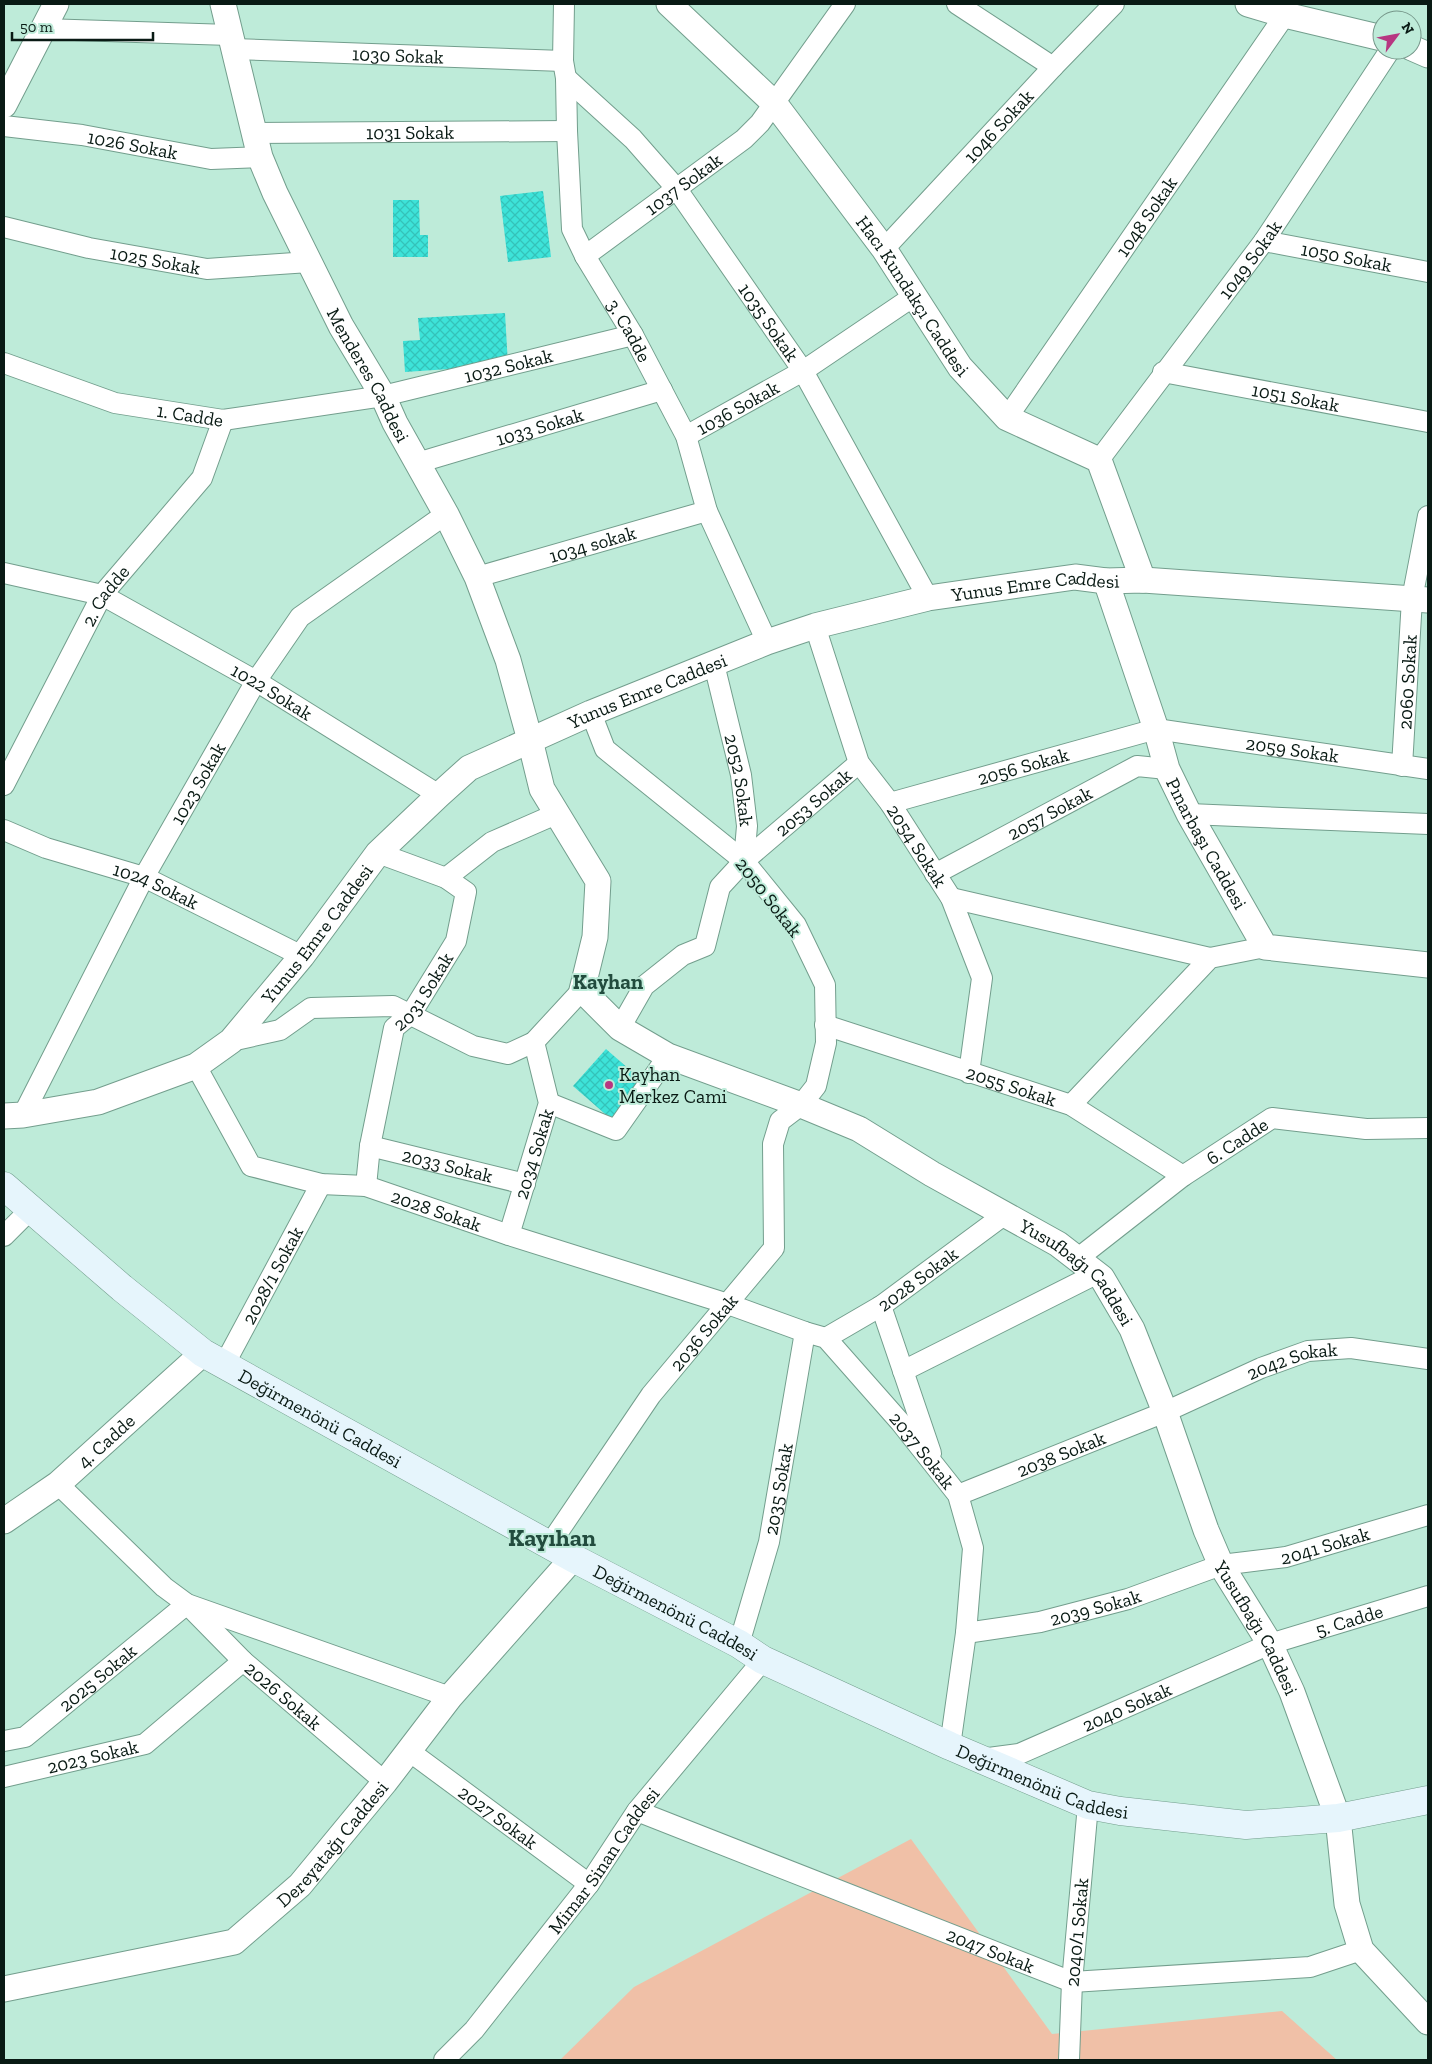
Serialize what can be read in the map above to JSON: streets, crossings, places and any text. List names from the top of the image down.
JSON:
{
  "streets": {
    "main road": ["Değirmenönü Caddesi"],
    "street": [
      "1030 Sokak",
      "1046 Sokak",
      "1031 Sokak",
      "1026 Sokak",
      "1037 Sokak",
      "1048 Sokak",
      "1050 Sokak",
      "1049 Sokak",
      "1025 Sokak",
      "Hacı Kundakçı Caddesi",
      "1035 Sokak",
      "3. Cadde",
      "1032 Sokak",
      "Menderes Caddesi",
      "1051 Sokak",
      "1036 Sokak",
      "1. Cadde",
      "1033 Sokak",
      "1034 sokak",
      "Yunus Emre Caddesi",
      "2. Cadde",
      "2060 Sokak",
      "1022 Sokak",
      "2059 Sokak",
      "2056 Sokak",
      "2052 Sokak",
      "1023 Sokak",
      "2053 Sokak",
      "2057 Sokak",
      "Pınarbaşı Caddesi",
      "2054 Sokak",
      "1024 Sokak",
      "2050 Sokak",
      "2031 Sokak",
      "2055 Sokak",
      "6. Cadde",
      "2034 Sokak",
      "2033 Sokak",
      "2028 Sokak",
      "2028/1 Sokak",
      "Yusufbağı Caddesi",
      "2036 Sokak",
      "2042 Sokak",
      "4. Cadde",
      "2037 Sokak",
      "2038 Sokak",
      "2035 Sokak",
      "2041 Sokak",
      "2039 Sokak",
      "5. Cadde",
      "2025 Sokak",
      "2026 Sokak",
      "2040 Sokak",
      "2023 Sokak",
      "2027 Sokak",
      "Dereyatağı Caddesi",
      "Mimar Sinan Caddesi",
      "2040/1 Sokak",
      "2047 Sokak"
    ]
  },
  "crossings": [
    ["1030 Sokak", "1035 Sokak"],
    ["1030 Sokak", "3. Cadde"],
    ["1030 Sokak", "Menderes Caddesi"],
    ["1046 Sokak", "Hacı Kundakçı Caddesi"],
    ["1031 Sokak", "3. Cadde"],
    ["1031 Sokak", "Menderes Caddesi"],
    ["1026 Sokak", "Menderes Caddesi"],
    ["1037 Sokak", "Hacı Kundakçı Caddesi"],
    ["1037 Sokak", "1035 Sokak"],
    ["1037 Sokak", "3. Cadde"],
    ["1048 Sokak", "Hacı Kundakçı Caddesi"],
    ["1050 Sokak", "1049 Sokak"],
    ["1049 Sokak", "Hacı Kundakçı Caddesi"],
    ["1049 Sokak", "1051 Sokak"],
    ["1025 Sokak", "Menderes Caddesi"],
    ["Hacı Kundakçı Caddesi", "1036 Sokak"],
    ["1035 Sokak", "3. Cadde"],
    ["1035 Sokak", "1036 Sokak"],
    ["1035 Sokak", "Yunus Emre Caddesi"],
    ["3. Cadde", "1032 Sokak"],
    ["3. Cadde", "1036 Sokak"],
    ["3. Cadde", "1033 Sokak"],
    ["3. Cadde", "1034 sokak"],
    ["3. Cadde", "Yunus Emre Caddesi"],
    ["1032 Sokak", "Menderes Caddesi"],
    ["1032 Sokak", "1. Cadde"],
    ["Menderes Caddesi", "1. Cadde"],
    ["Menderes Caddesi", "1033 Sokak"],
    ["Menderes Caddesi", "1034 sokak"],
    ["Menderes Caddesi", "Yunus Emre Caddesi"],
    ["Menderes Caddesi", "1023 Sokak"],
    ["1. Cadde", "2. Cadde"],
    ["Yunus Emre Caddesi", "2060 Sokak"],
    ["Yunus Emre Caddesi", "1022 Sokak"],
    ["Yunus Emre Caddesi", "2052 Sokak"],
    ["Yunus Emre Caddesi", "1023 Sokak"],
    ["Yunus Emre Caddesi", "Pınarbaşı Caddesi"],
    ["Yunus Emre Caddesi", "2054 Sokak"],
    ["Yunus Emre Caddesi", "1024 Sokak"],
    ["Yunus Emre Caddesi", "2050 Sokak"],
    ["Yunus Emre Caddesi", "2031 Sokak"],
    ["Yunus Emre Caddesi", "2028 Sokak"],
    ["2. Cadde", "1022 Sokak"],
    ["2060 Sokak", "2059 Sokak"],
    ["1022 Sokak", "1023 Sokak"],
    ["2059 Sokak", "2056 Sokak"],
    ["2059 Sokak", "Pınarbaşı Caddesi"],
    ["2056 Sokak", "Pınarbaşı Caddesi"],
    ["2056 Sokak", "2054 Sokak"],
    ["2052 Sokak", "2053 Sokak"],
    ["2052 Sokak", "2050 Sokak"],
    ["1023 Sokak", "1024 Sokak"],
    ["2053 Sokak", "2054 Sokak"],
    ["2053 Sokak", "2050 Sokak"],
    ["2057 Sokak", "Pınarbaşı Caddesi"],
    ["2057 Sokak", "2054 Sokak"],
    ["2054 Sokak", "2055 Sokak"],
    ["2050 Sokak", "2055 Sokak"],
    ["2050 Sokak", "Yusufbağı Caddesi"],
    ["2050 Sokak", "2036 Sokak"],
    ["2031 Sokak", "2033 Sokak"],
    ["2031 Sokak", "2028 Sokak"],
    ["2055 Sokak", "6. Cadde"],
    ["6. Cadde", "Yusufbağı Caddesi"],
    ["2034 Sokak", "2033 Sokak"],
    ["2034 Sokak", "2028 Sokak"],
    ["2028 Sokak", "2028/1 Sokak"],
    ["2028 Sokak", "Yusufbağı Caddesi"],
    ["2028 Sokak", "2036 Sokak"],
    ["2028 Sokak", "2037 Sokak"],
    ["2028/1 Sokak", "Değirmenönü Caddesi"],
    ["2028/1 Sokak", "4. Cadde"],
    ["Yusufbağı Caddesi", "2036 Sokak"],
    ["Yusufbağı Caddesi", "2042 Sokak"],
    ["Yusufbağı Caddesi", "Değirmenönü Caddesi"],
    ["Yusufbağı Caddesi", "2038 Sokak"],
    ["Yusufbağı Caddesi", "2041 Sokak"],
    ["Yusufbağı Caddesi", "2039 Sokak"],
    ["Yusufbağı Caddesi", "5. Cadde"],
    ["Yusufbağı Caddesi", "2040 Sokak"],
    ["Yusufbağı Caddesi", "2047 Sokak"],
    ["2036 Sokak", "Değirmenönü Caddesi"],
    ["2042 Sokak", "2038 Sokak"],
    ["Değirmenönü Caddesi", "4. Cadde"],
    ["Değirmenönü Caddesi", "2037 Sokak"],
    ["Değirmenönü Caddesi", "2035 Sokak"],
    ["Değirmenönü Caddesi", "2040 Sokak"],
    ["Değirmenönü Caddesi", "Dereyatağı Caddesi"],
    ["Değirmenönü Caddesi", "Mimar Sinan Caddesi"],
    ["Değirmenönü Caddesi", "2040/1 Sokak"],
    ["2037 Sokak", "2038 Sokak"],
    ["2037 Sokak", "2039 Sokak"],
    ["2041 Sokak", "2039 Sokak"],
    ["5. Cadde", "2040 Sokak"],
    ["2025 Sokak", "2026 Sokak"],
    ["2026 Sokak", "2023 Sokak"],
    ["2026 Sokak", "Dereyatağı Caddesi"],
    ["2027 Sokak", "Dereyatağı Caddesi"],
    ["2027 Sokak", "Mimar Sinan Caddesi"],
    ["Mimar Sinan Caddesi", "2047 Sokak"],
    ["2040/1 Sokak", "2047 Sokak"]
  ],
  "districts": ["Kayhan", "Kayıhan"],
  "places": ["Kayhan Merkez Cami"],
  "scale_bar": "50 m",
  "north": "top right"
}
